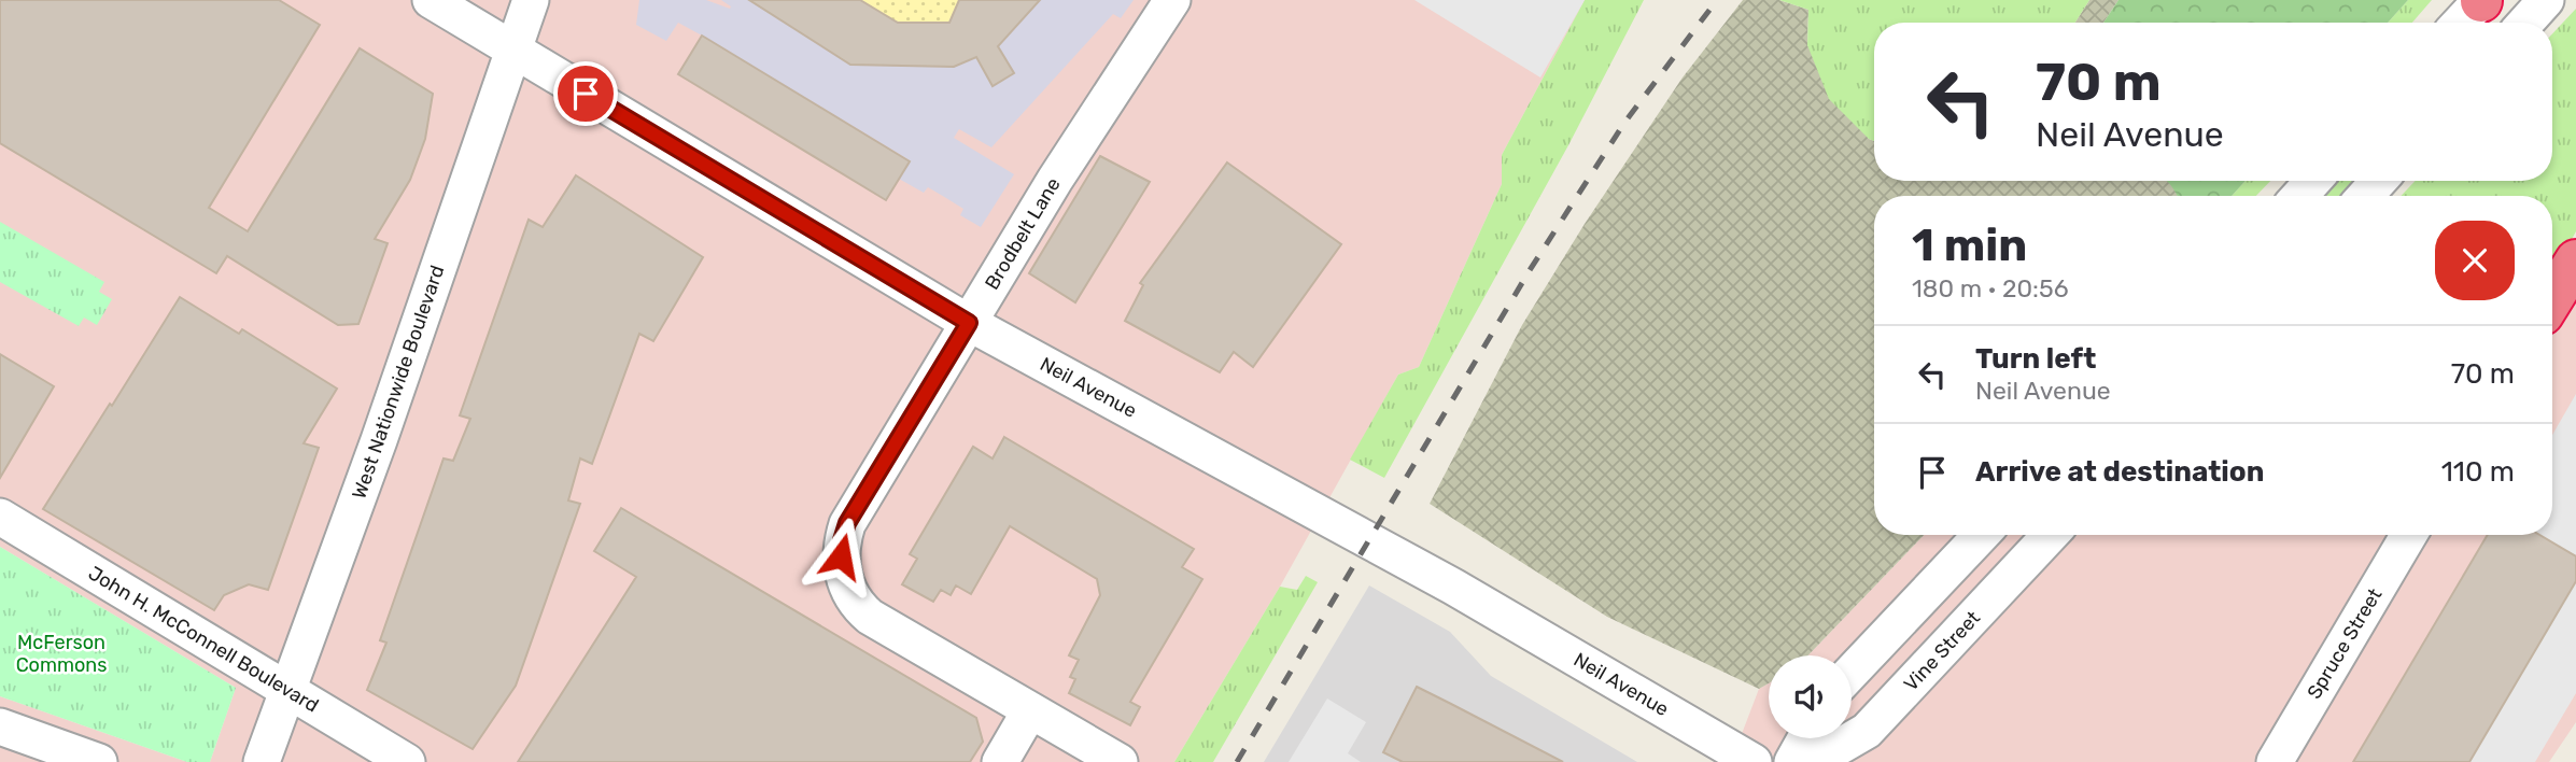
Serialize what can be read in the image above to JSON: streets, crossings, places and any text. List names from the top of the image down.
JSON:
{
  "streets": {
    "street": [
      "Brodbelt Lane",
      "West Nationwide Boulevard",
      "Neil Avenue",
      "John H. McConnell Boulevard",
      "Spruce Street",
      "Vine Street"
    ]
  },
  "crossings": [
    ["Brodbelt Lane", "Neil Avenue"],
    ["West Nationwide Boulevard", "Neil Avenue"],
    ["West Nationwide Boulevard", "John H. McConnell Boulevard"]
  ],
  "parks": ["McFerson Commons"],
  "page": {
    "turn": ["70 m", "Neil Avenue"],
    "heading": ["1 min", "180 m · 20:56"],
    "list": [
      {
        "name": "Turn left",
        "note": "Neil Avenue",
        "value": "70 m"
      },
      {
        "name": "Arrive at destination",
        "value": "110 m"
      }
    ]
  }
}
